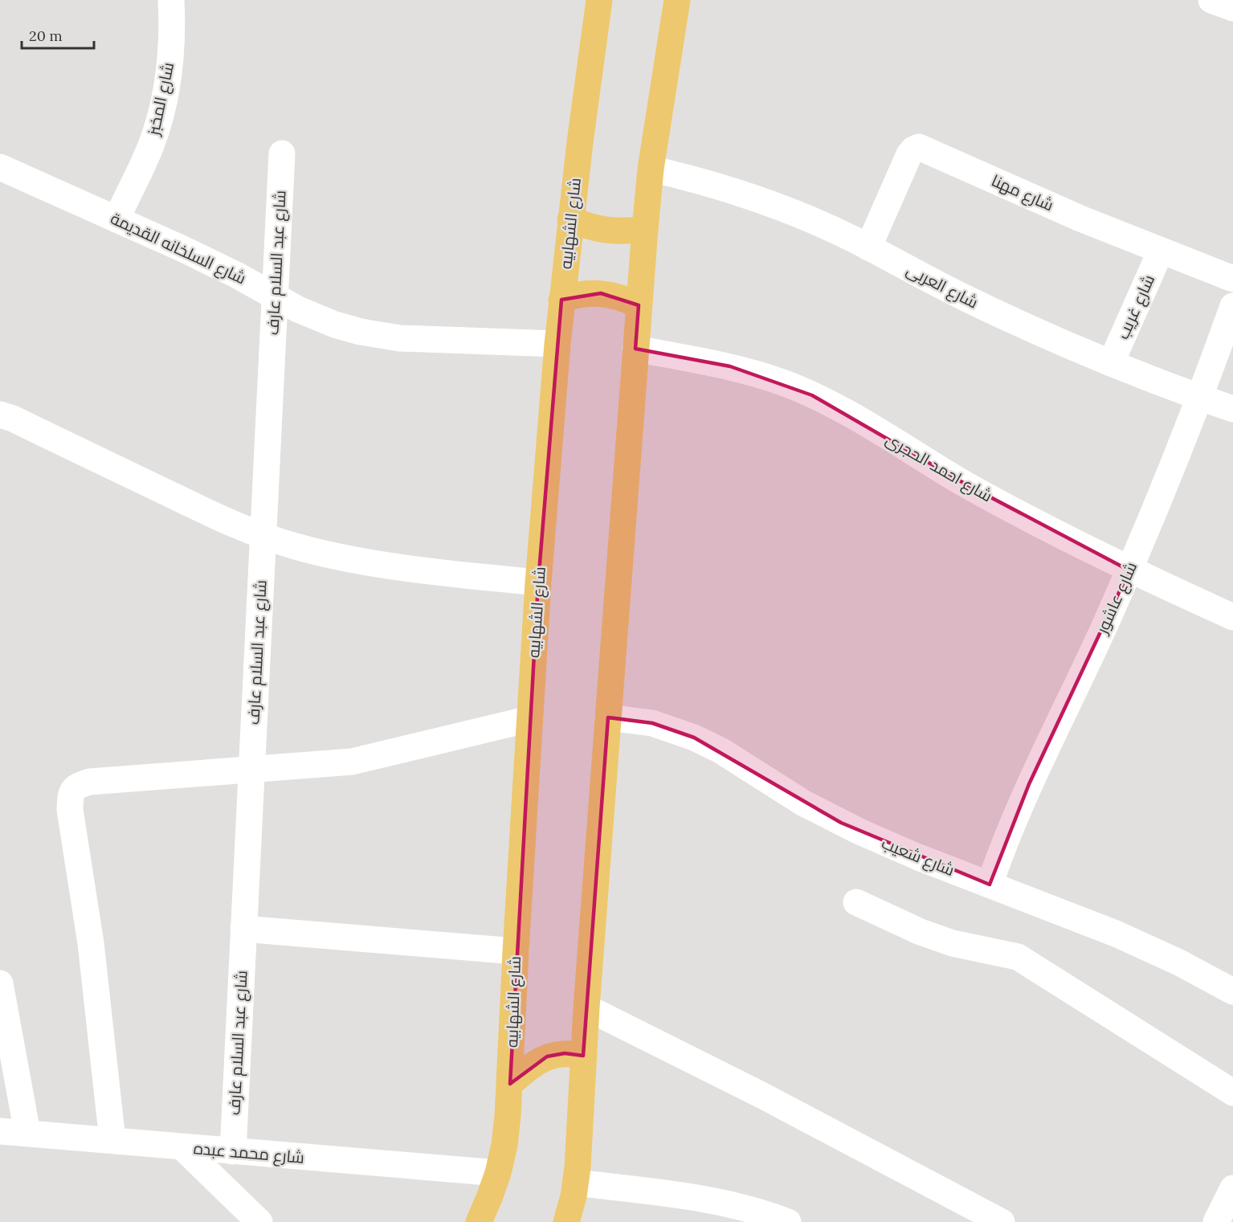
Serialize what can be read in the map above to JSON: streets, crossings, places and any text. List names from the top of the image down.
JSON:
{
  "streets": {
    "highway": ["شارع الشهابيه"],
    "street": [
      "شارع المخبز",
      "شارع مهنا",
      "شارع السلخانه القديمة",
      "شارع عبد السلام عارف",
      "شارع العربى",
      "شارع غريب",
      "شارع احمد الحجرى",
      "شارع عاشور",
      "شارع شعيب",
      "شارع محمد عبده"
    ]
  },
  "crossings": [
    ["شارع المخبز", "شارع السلخانه القديمة"],
    ["شارع مهنا", "شارع العربى"],
    ["شارع مهنا", "شارع غريب"],
    ["شارع الشهابيه", "شارع السلخانه القديمة"],
    ["شارع الشهابيه", "شارع محمد عبده"],
    ["شارع السلخانه القديمة", "شارع عبد السلام عارف"],
    ["شارع عبد السلام عارف", "شارع محمد عبده"],
    ["شارع العربى", "شارع غريب"],
    ["شارع العربى", "شارع عاشور"],
    ["شارع احمد الحجرى", "شارع عاشور"],
    ["شارع عاشور", "شارع شعيب"]
  ],
  "scale_bar": "20 m"
}
